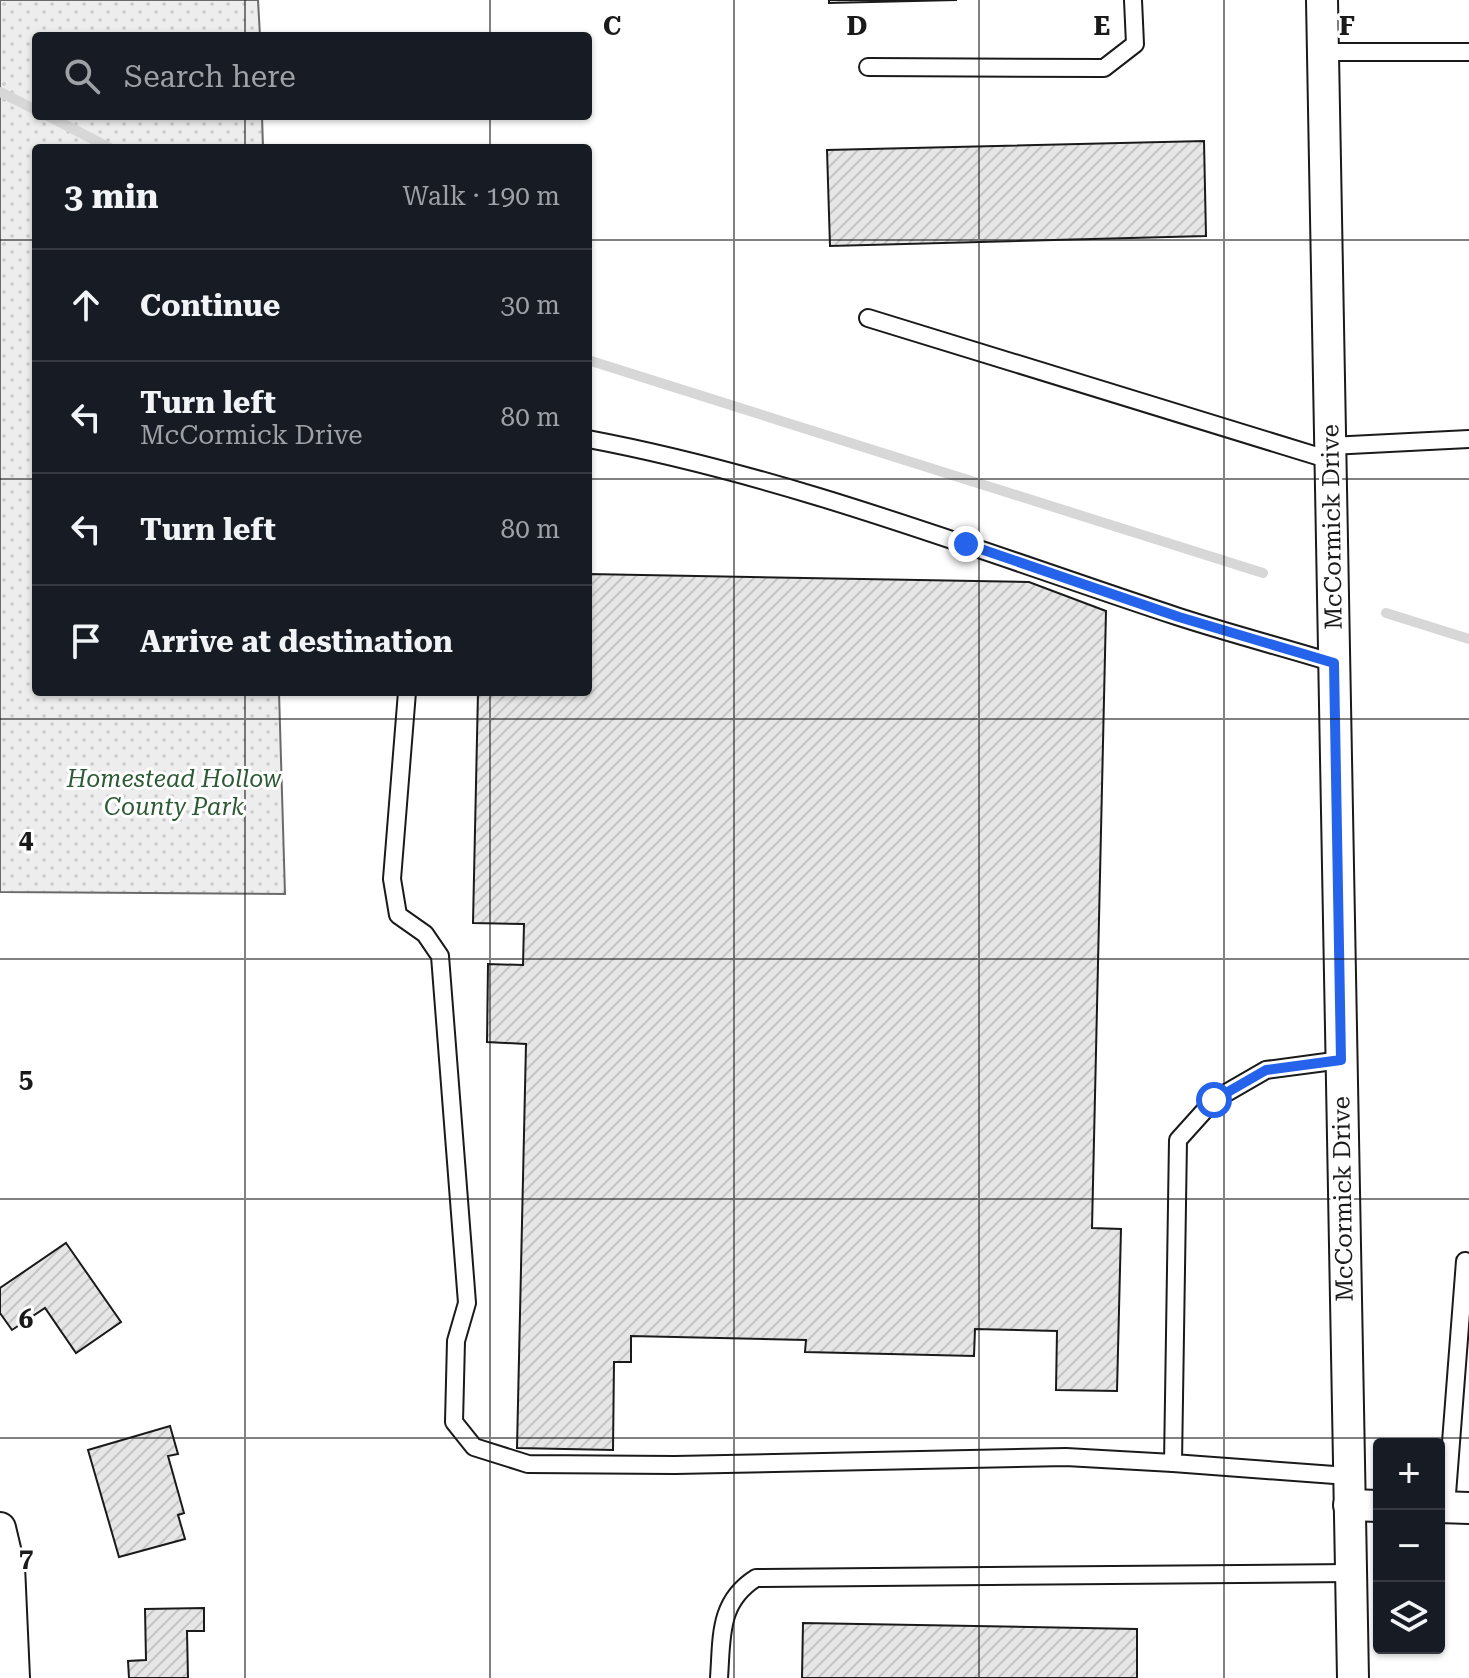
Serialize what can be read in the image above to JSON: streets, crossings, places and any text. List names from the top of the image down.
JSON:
{
  "streets": {
    "street": ["McCormick Drive"]
  },
  "parks": ["Homestead Hollow County Park"],
  "page": {
    "search": "Search here",
    "heading": ["3 min", "Walk · 190 m"],
    "list": [
      ["Continue", "30 m"],
      ["Turn left", "McCormick Drive", "80 m"],
      ["Turn left", "80 m"],
      "Arrive at destination"
    ],
    "map_buttons": ["+", "−"]
  },
  "grid": {
    "columns": [
      "C",
      "D",
      "E",
      "F"
    ],
    "rows": [
      "4",
      "5",
      "6",
      "7"
    ]
  }
}
